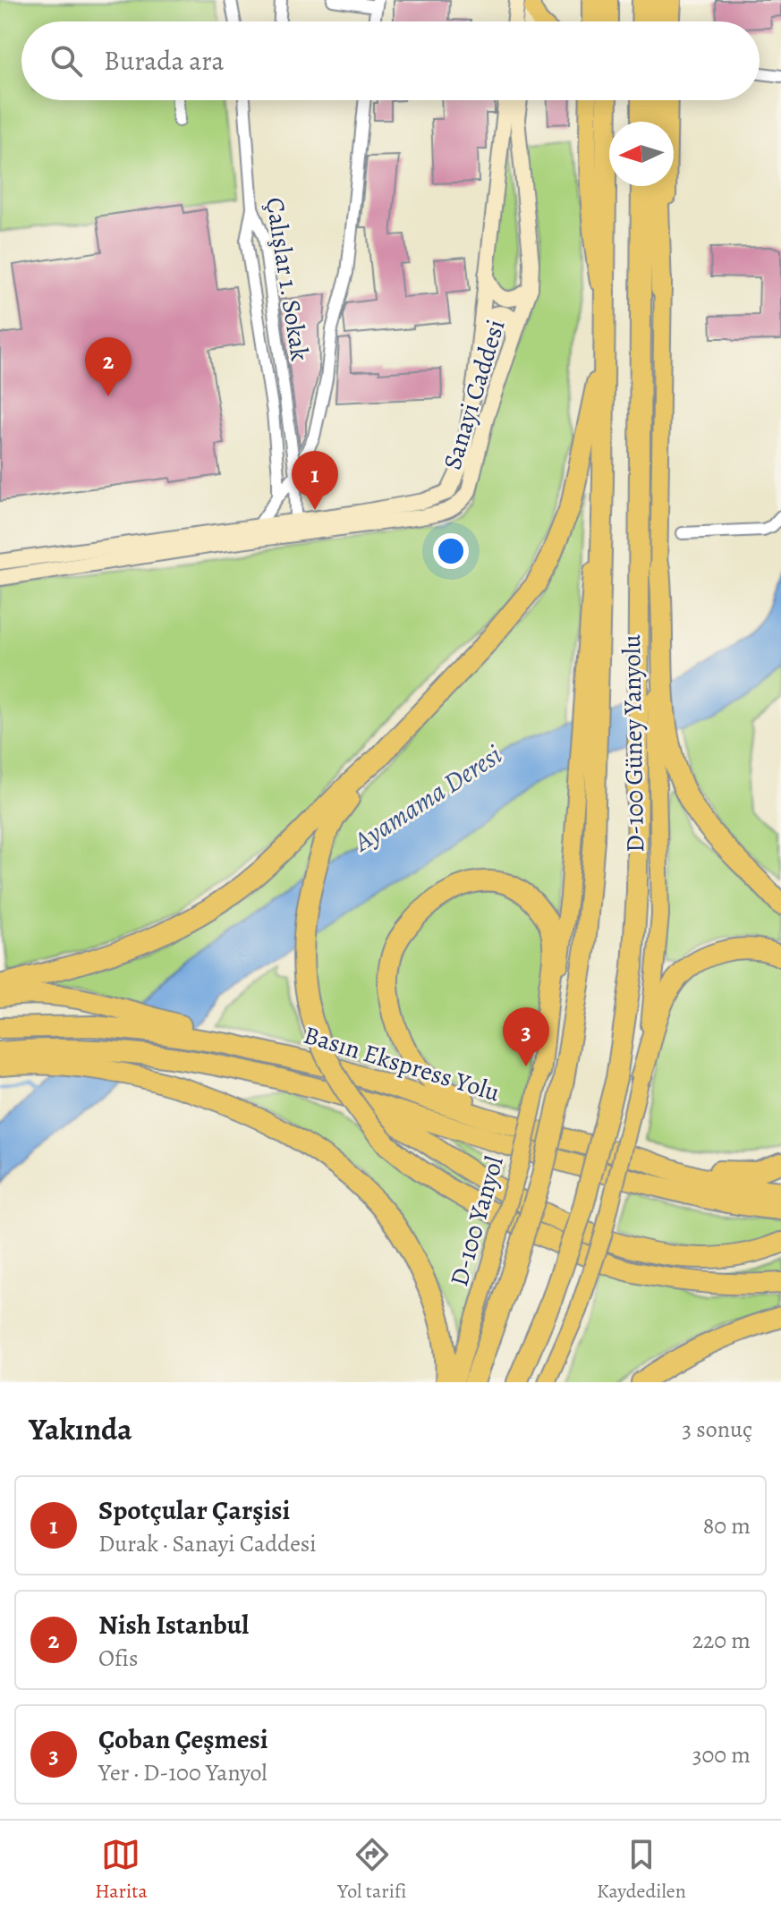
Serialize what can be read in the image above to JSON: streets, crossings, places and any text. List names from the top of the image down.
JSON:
{
  "streets": {
    "highway": ["Basın Ekspress Yolu"],
    "main road": ["Sanayi Caddesi", "D-100 Güney Yanyolu", "D-100 Yanyol"],
    "street": ["Çalışlar 1. Sokak"]
  },
  "crossings": [
    ["Çalışlar 1. Sokak", "Sanayi Caddesi"]
  ],
  "water": ["Ayamama Deresi"],
  "north": "left",
  "page": {
    "search": "Burada ara",
    "pins": ["2", "1", "3"],
    "heading": ["Yakında", "3 sonuç"],
    "list": [
      {
        "mark": "1",
        "name": "Spotçular Çarşisi",
        "note": "Durak · Sanayi Caddesi",
        "value": "80 m"
      },
      {
        "mark": "2",
        "name": "Nish Istanbul",
        "note": "Ofis",
        "value": "220 m"
      },
      {
        "mark": "3",
        "name": "Çoban Çeşmesi",
        "note": "Yer · D-100 Yanyol",
        "value": "300 m"
      }
    ],
    "nav": ["Harita", "Yol tarifi", "Kaydedilen"]
  }
}
